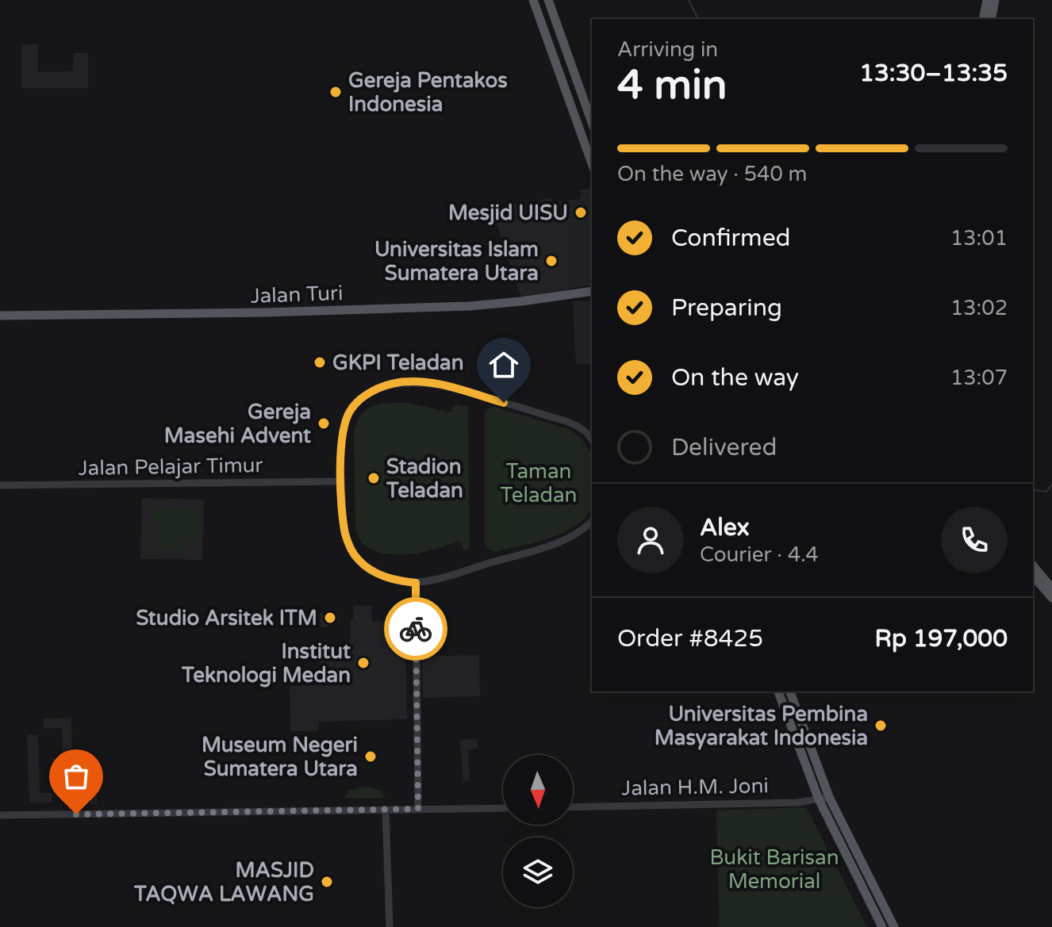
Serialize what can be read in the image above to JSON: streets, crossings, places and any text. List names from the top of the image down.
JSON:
{
  "streets": {
    "main road": ["Jalan Turi"],
    "street": ["Jalan Pelajar Timur", "Jalan H.M. Joni"]
  },
  "parks": ["Taman Teladan", "Bukit Barisan Memorial"],
  "places": [
    "Gereja Pentakos Indonesia",
    "Mesjid UISU",
    "Universitas Islam Sumatera Utara",
    "GKPI Teladan",
    "Gereja Masehi Advent",
    "Stadion Teladan",
    "Studio Arsitek ITM",
    "Institut Teknologi Medan",
    "Universitas Pembina Masyarakat Indonesia",
    "Museum Negeri Sumatera Utara",
    "MASJID TAQWA LAWANG"
  ],
  "north": "bottom",
  "page": {
    "heading": ["4 min", "Arriving in", "13:30–13:35"],
    "panel": [
      "Alex",
      "Courier · 4.4",
      "Order #8425",
      "Rp 197,000"
    ],
    "bar": "On the way · 540 m",
    "list": [
      ["Confirmed", "13:01"],
      ["Preparing", "13:02"],
      ["On the way", "13:07"],
      "Delivered"
    ]
  }
}
